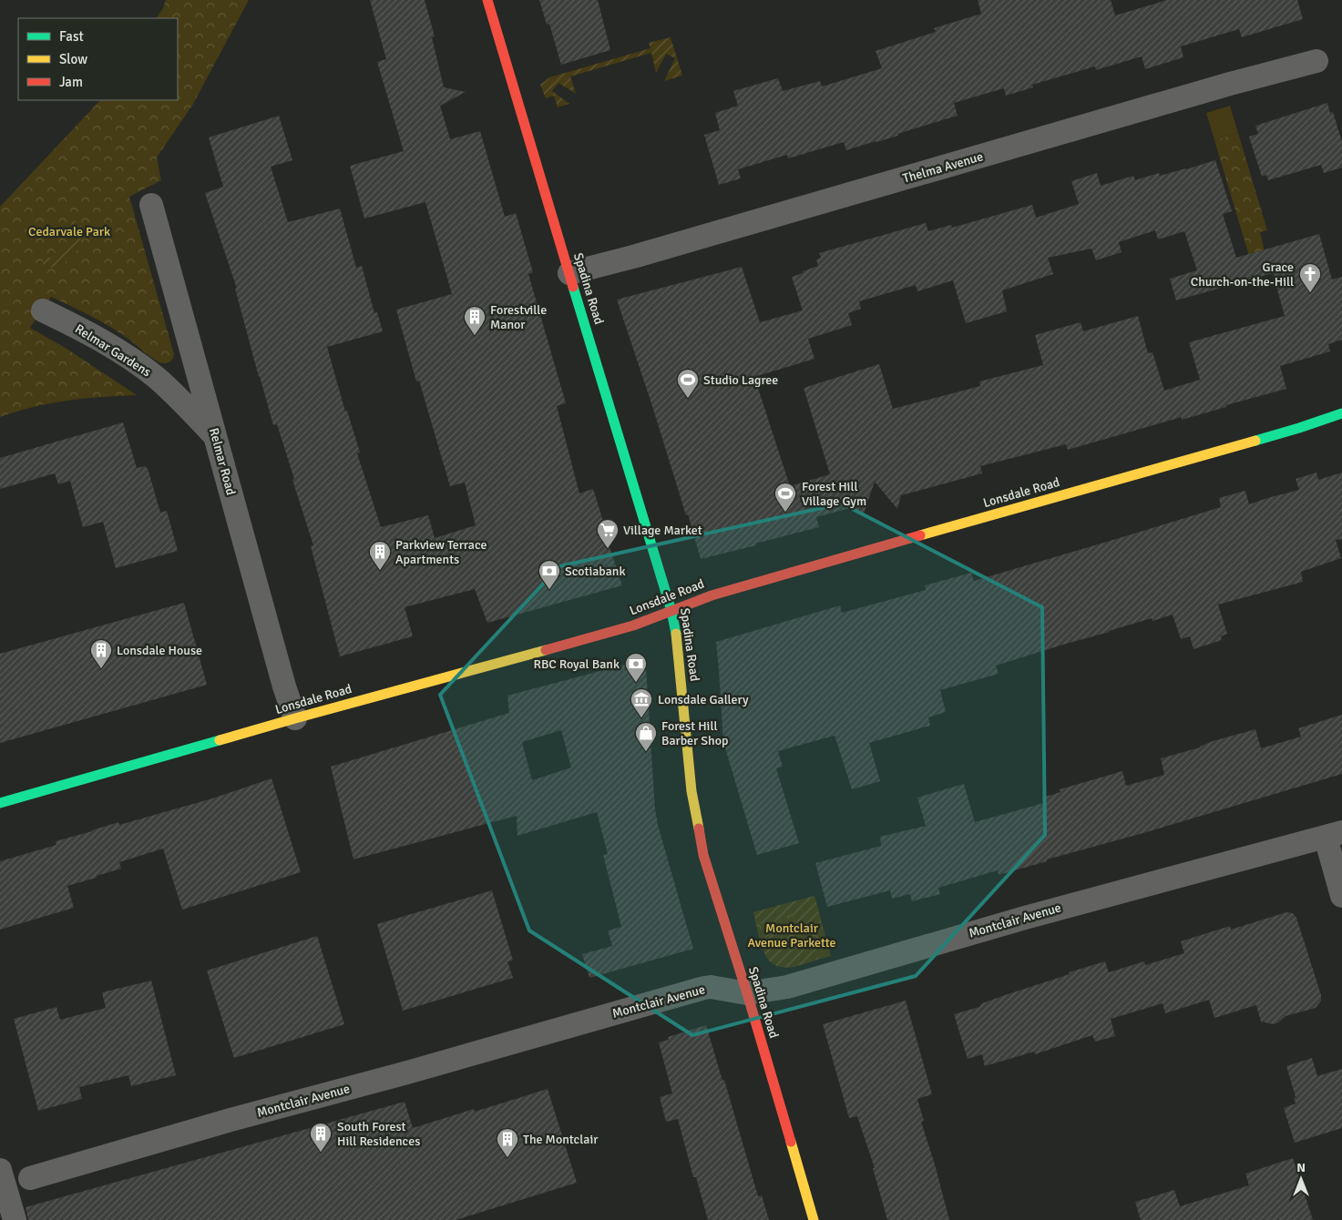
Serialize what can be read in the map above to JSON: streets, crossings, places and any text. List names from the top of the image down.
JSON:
{
  "streets": {
    "street": [
      "Thelma Avenue",
      "Spadina Road",
      "Relmar Gardens",
      "Relmar Road",
      "Lonsdale Road",
      "Montclair Avenue"
    ]
  },
  "crossings": [
    ["Thelma Avenue", "Spadina Road"],
    ["Spadina Road", "Lonsdale Road"],
    ["Spadina Road", "Montclair Avenue"],
    ["Relmar Gardens", "Relmar Road"],
    ["Relmar Road", "Lonsdale Road"]
  ],
  "parks": ["Cedarvale Park", "Montclair Avenue Parkette"],
  "places": {
    "church": ["Grace Church-on-the-Hill"],
    "building": [
      "Forestville Manor",
      "Parkview Terrace Apartments",
      "Lonsdale House",
      "South Forest Hill Residences",
      "The Montclair"
    ],
    "sports": ["Studio Lagree", "Forest Hill Village Gym"],
    "supermarket": ["Village Market"],
    "bank": ["Scotiabank", "RBC Royal Bank"],
    "museum": ["Lonsdale Gallery"],
    "shop": ["Forest Hill Barber Shop"]
  },
  "legend": ["Fast", "Slow", "Jam"],
  "north": "top"
}
